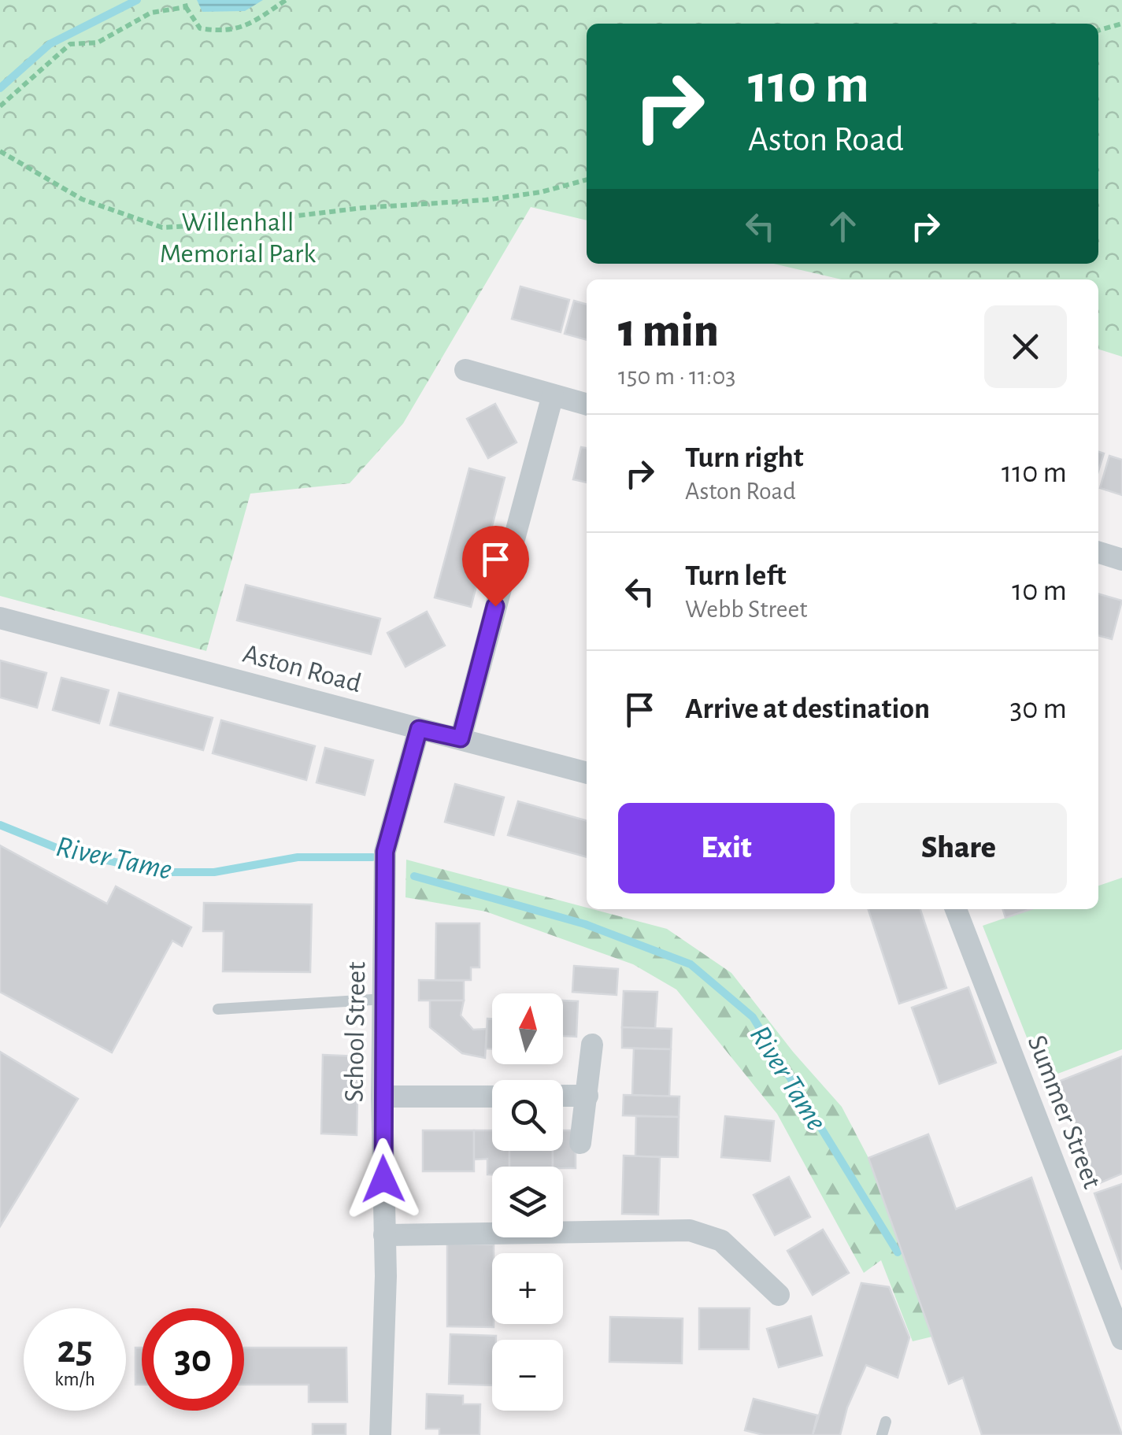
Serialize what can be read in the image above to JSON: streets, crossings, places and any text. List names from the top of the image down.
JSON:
{
  "streets": {
    "street": ["Aston Road", "School Street", "Summer Street"]
  },
  "crossings": [
    ["Aston Road", "School Street"]
  ],
  "water": ["River Tame"],
  "parks": ["Willenhall Memorial Park"],
  "north": "top",
  "page": {
    "turn": ["110 m", "Aston Road"],
    "heading": ["1 min", "150 m · 11:03"],
    "list": [
      {
        "name": "Turn right",
        "note": "Aston Road",
        "value": "110 m"
      },
      {
        "name": "Turn left",
        "note": "Webb Street",
        "value": "10 m"
      },
      {
        "name": "Arrive at destination",
        "value": "30 m"
      }
    ],
    "buttons": ["Exit", "Share"],
    "map_buttons": ["+", "−"],
    "speed": "25 km/h",
    "limit": "30"
  }
}
